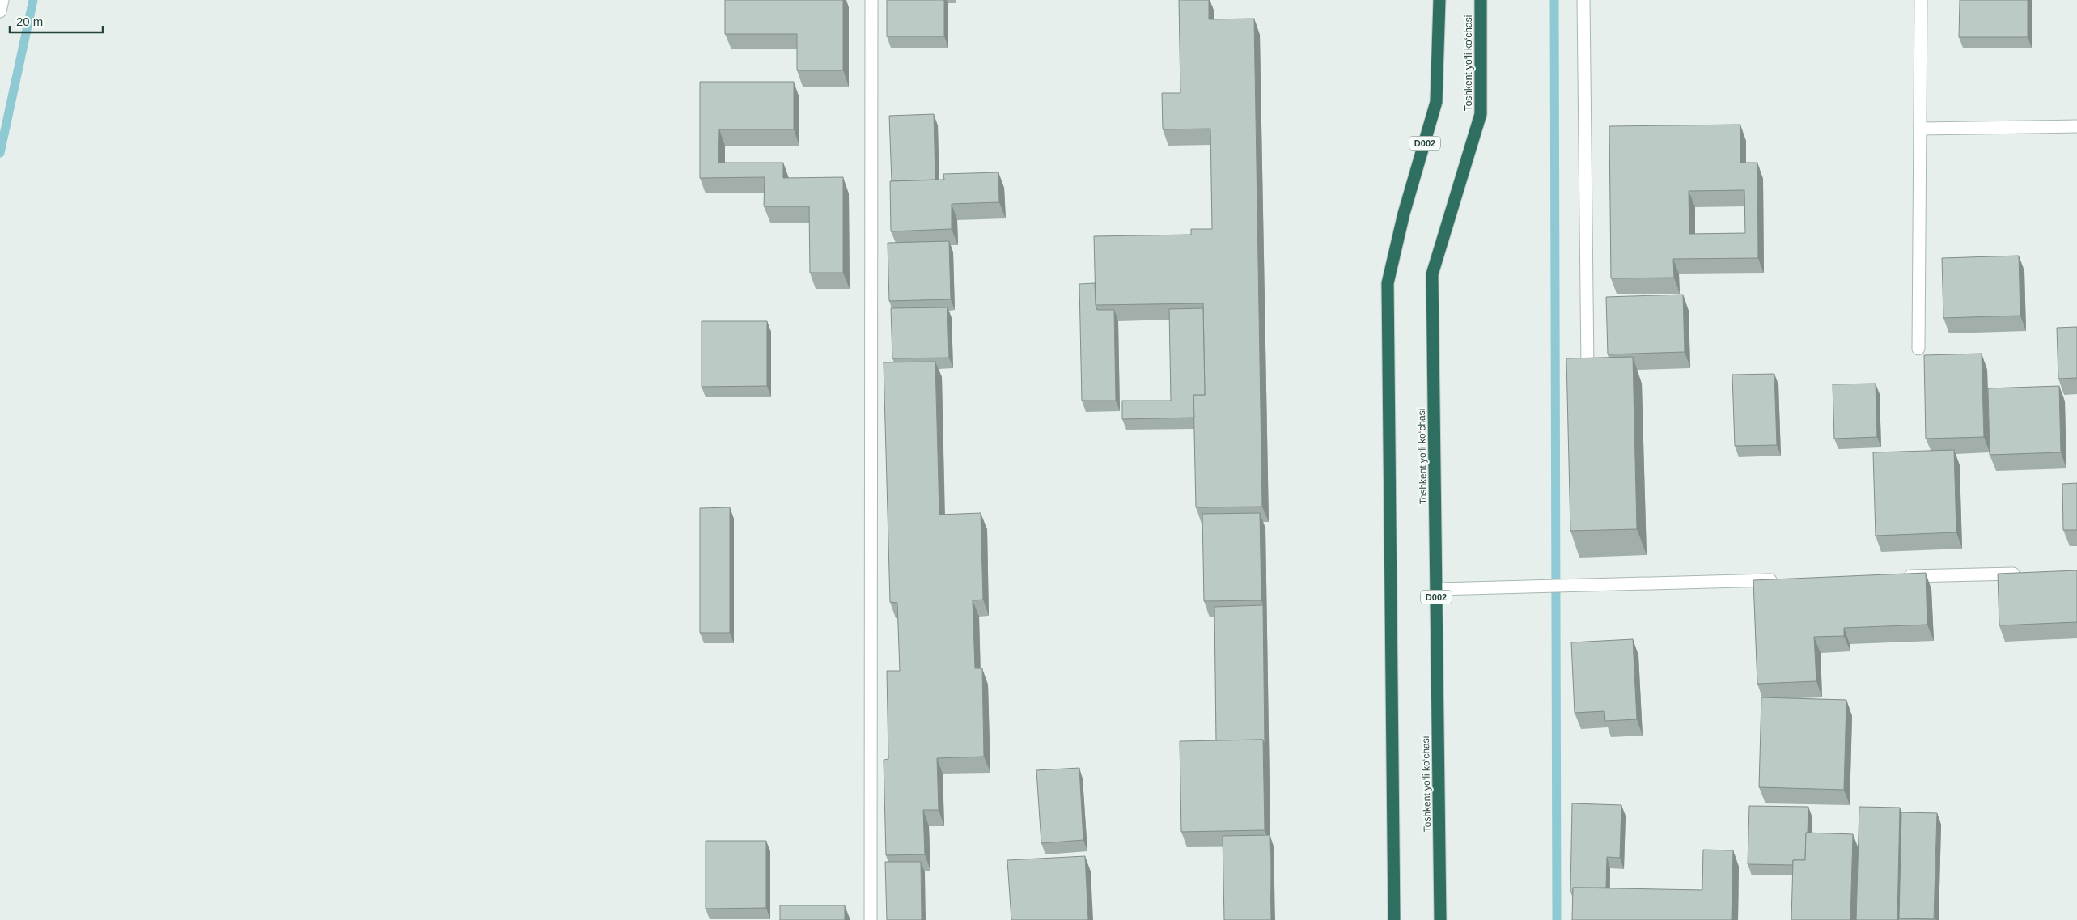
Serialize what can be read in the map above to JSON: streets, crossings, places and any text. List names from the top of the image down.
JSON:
{
  "streets": {
    "highway": ["Toshkent yo‘li ko‘chasi", "D002"]
  },
  "scale_bar": "20 m"
}
